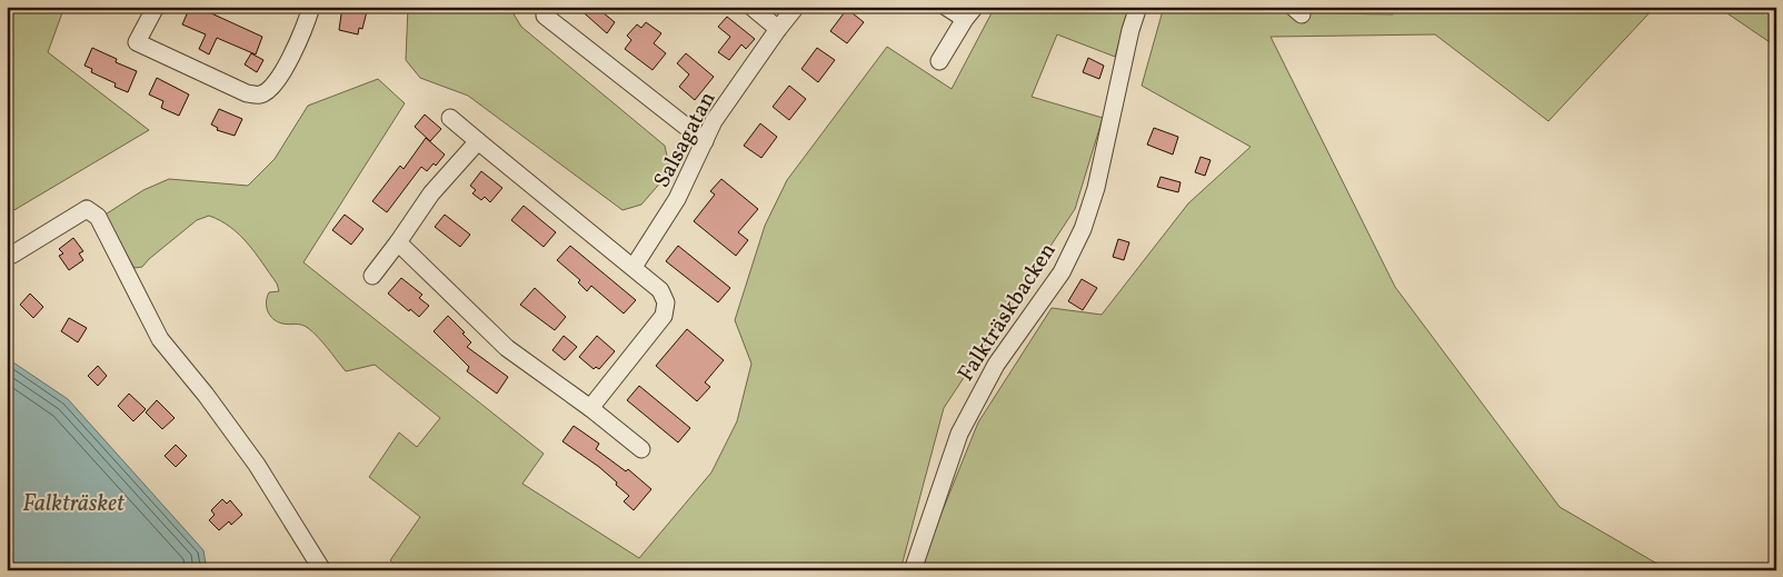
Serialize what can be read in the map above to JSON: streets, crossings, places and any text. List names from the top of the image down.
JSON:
{
  "streets": {
    "street": ["Salsagatan", "Falkträskbacken"]
  },
  "water": ["Falkträsket"]
}
